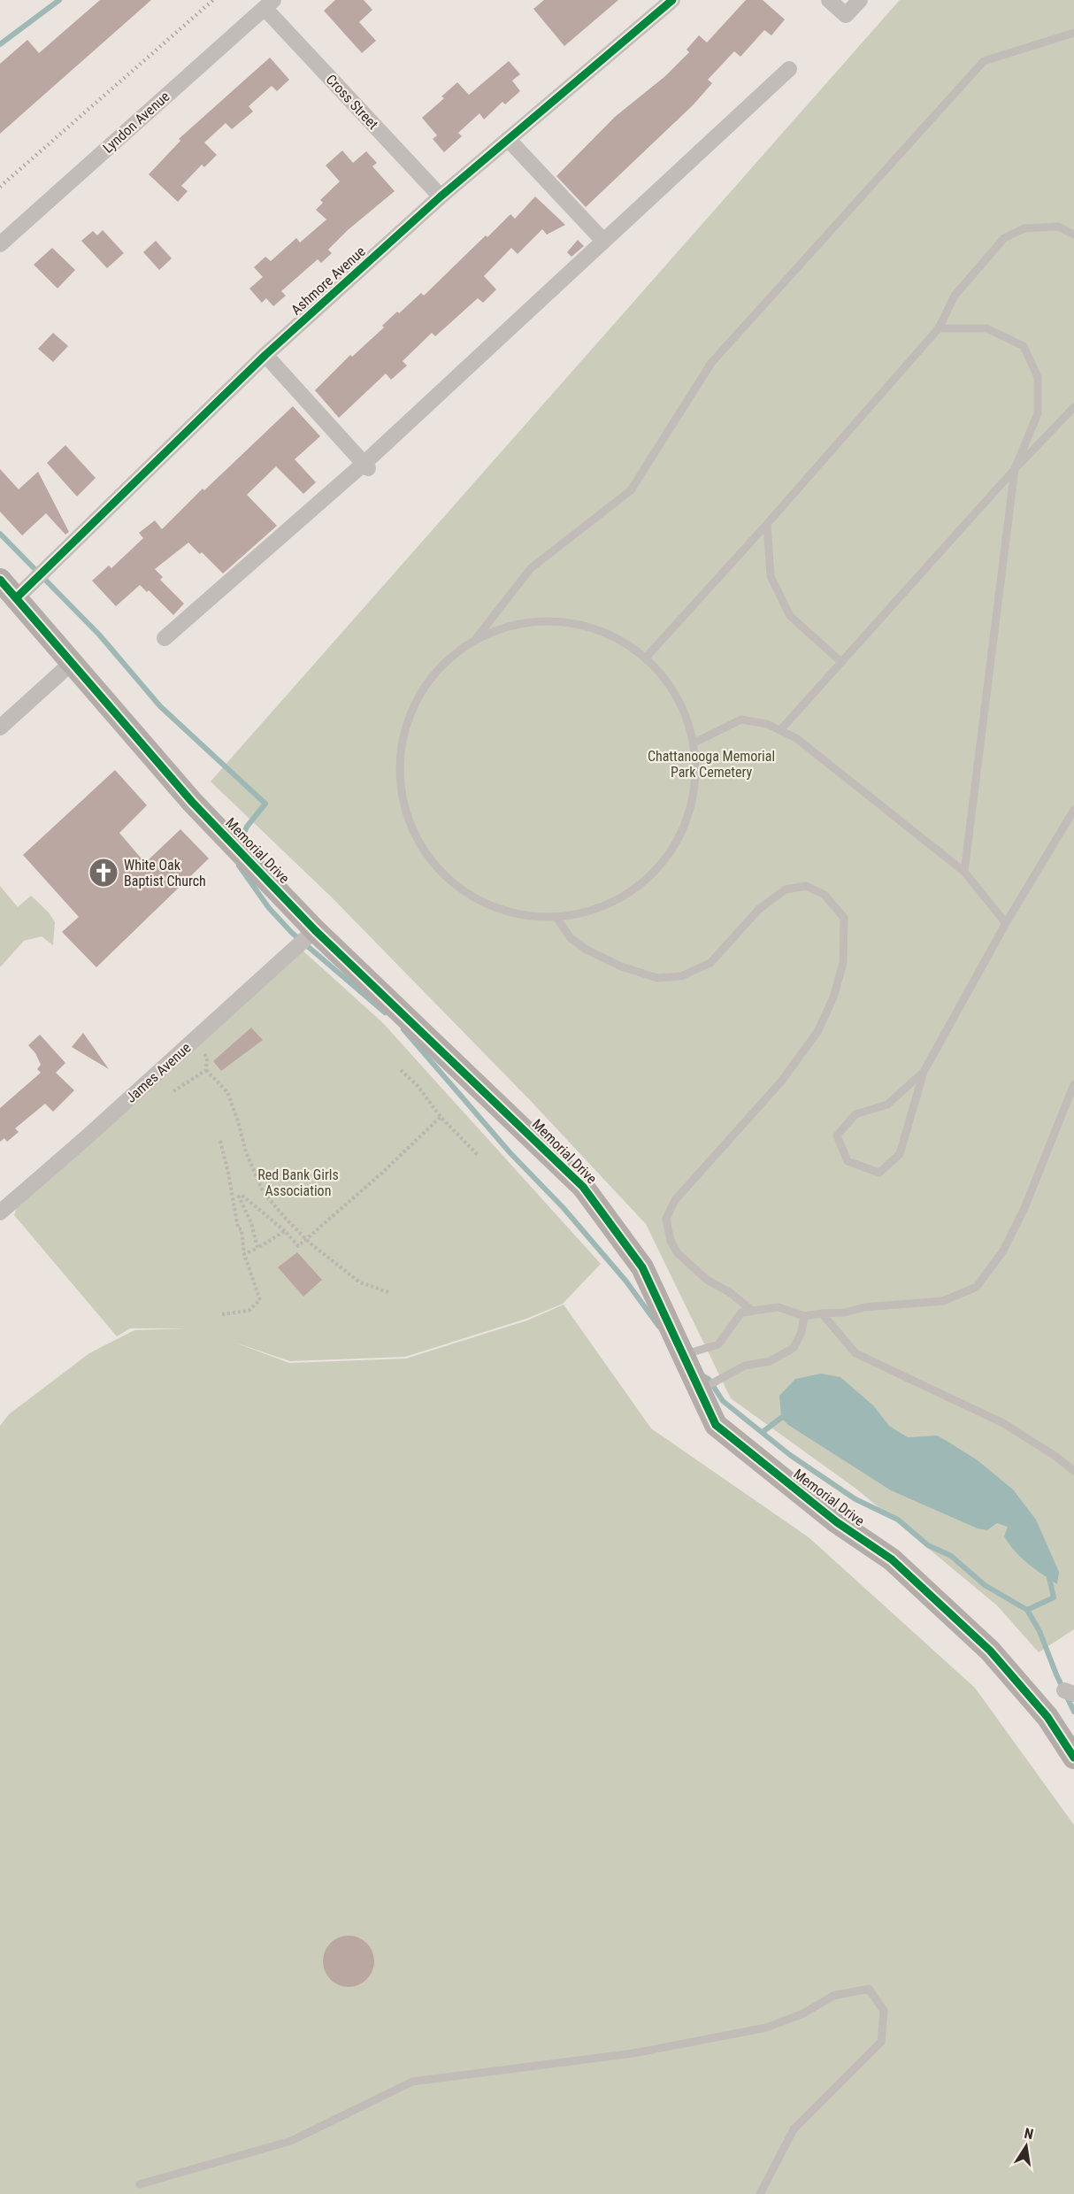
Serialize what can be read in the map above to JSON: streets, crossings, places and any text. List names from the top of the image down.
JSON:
{
  "streets": {
    "street": [
      "Cross Street",
      "Lyndon Avenue",
      "Ashmore Avenue",
      "Memorial Drive",
      "James Avenue"
    ]
  },
  "crossings": [
    ["Cross Street", "Lyndon Avenue"],
    ["Cross Street", "Ashmore Avenue"],
    ["Ashmore Avenue", "Memorial Drive"],
    ["Memorial Drive", "James Avenue"]
  ],
  "parks": ["Chattanooga Memorial Park Cemetery", "Red Bank Girls Association"],
  "places": {
    "church": ["White Oak Baptist Church"]
  },
  "north": "top"
}
